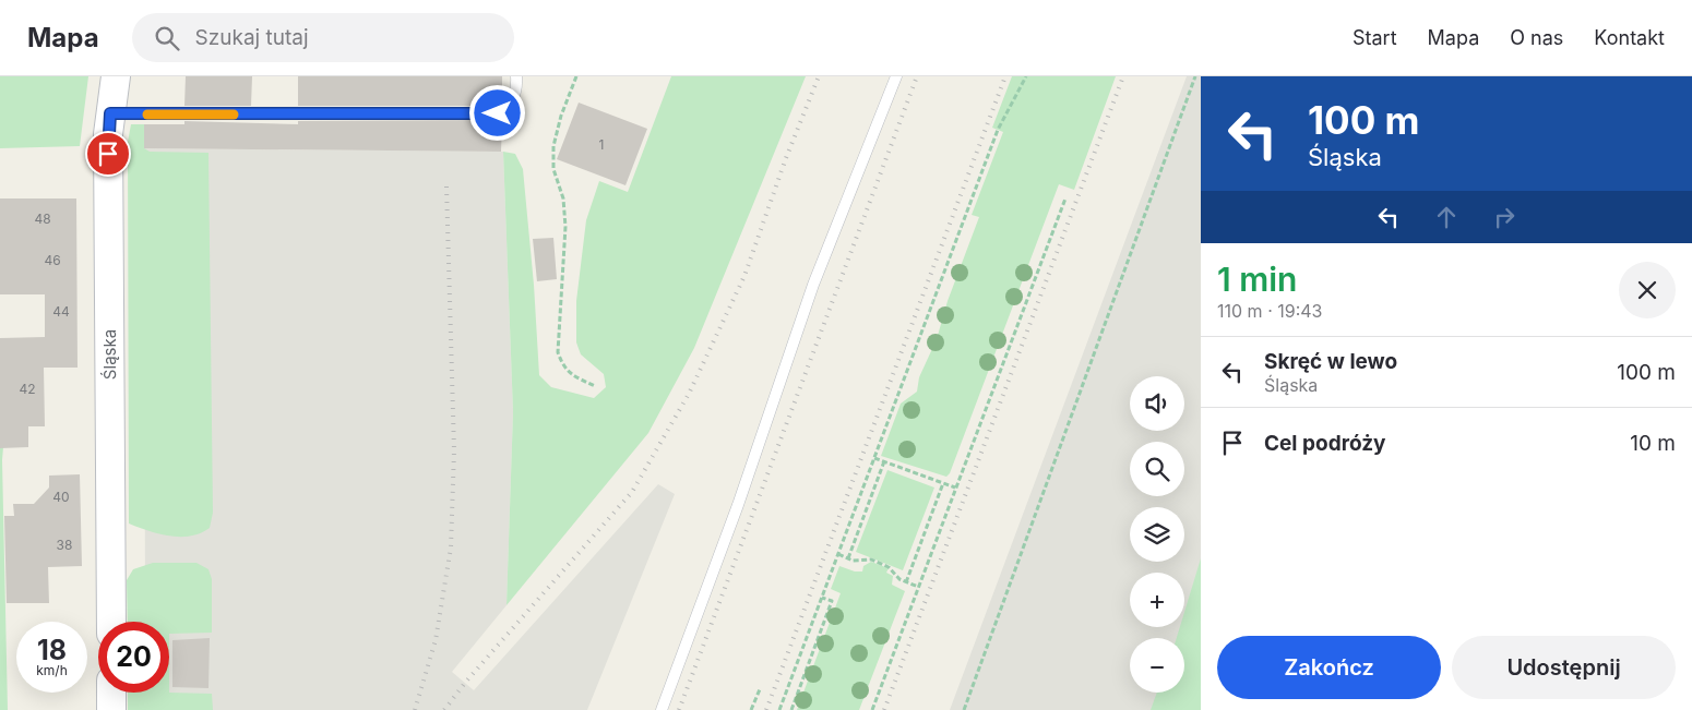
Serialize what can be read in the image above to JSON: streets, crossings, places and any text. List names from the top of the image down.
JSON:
{
  "streets": {
    "street": ["Śląska"]
  },
  "house_numbers": [
    "1",
    "48",
    "46",
    "44",
    "42",
    "40",
    "38"
  ],
  "page": {
    "header": "Mapa",
    "search": "Szukaj tutaj",
    "nav": [
      "Start",
      "Mapa",
      "O nas",
      "Kontakt"
    ],
    "turn": ["100 m", "Śląska"],
    "heading": ["1 min", "110 m · 19:43"],
    "list": [
      {
        "name": "Skręć w lewo",
        "note": "Śląska",
        "value": "100 m"
      },
      {
        "name": "Cel podróży",
        "value": "10 m"
      }
    ],
    "map_buttons": ["+", "−"],
    "speed": "18 km/h",
    "limit": "20",
    "buttons": ["Zakończ", "Udostępnij"]
  }
}
